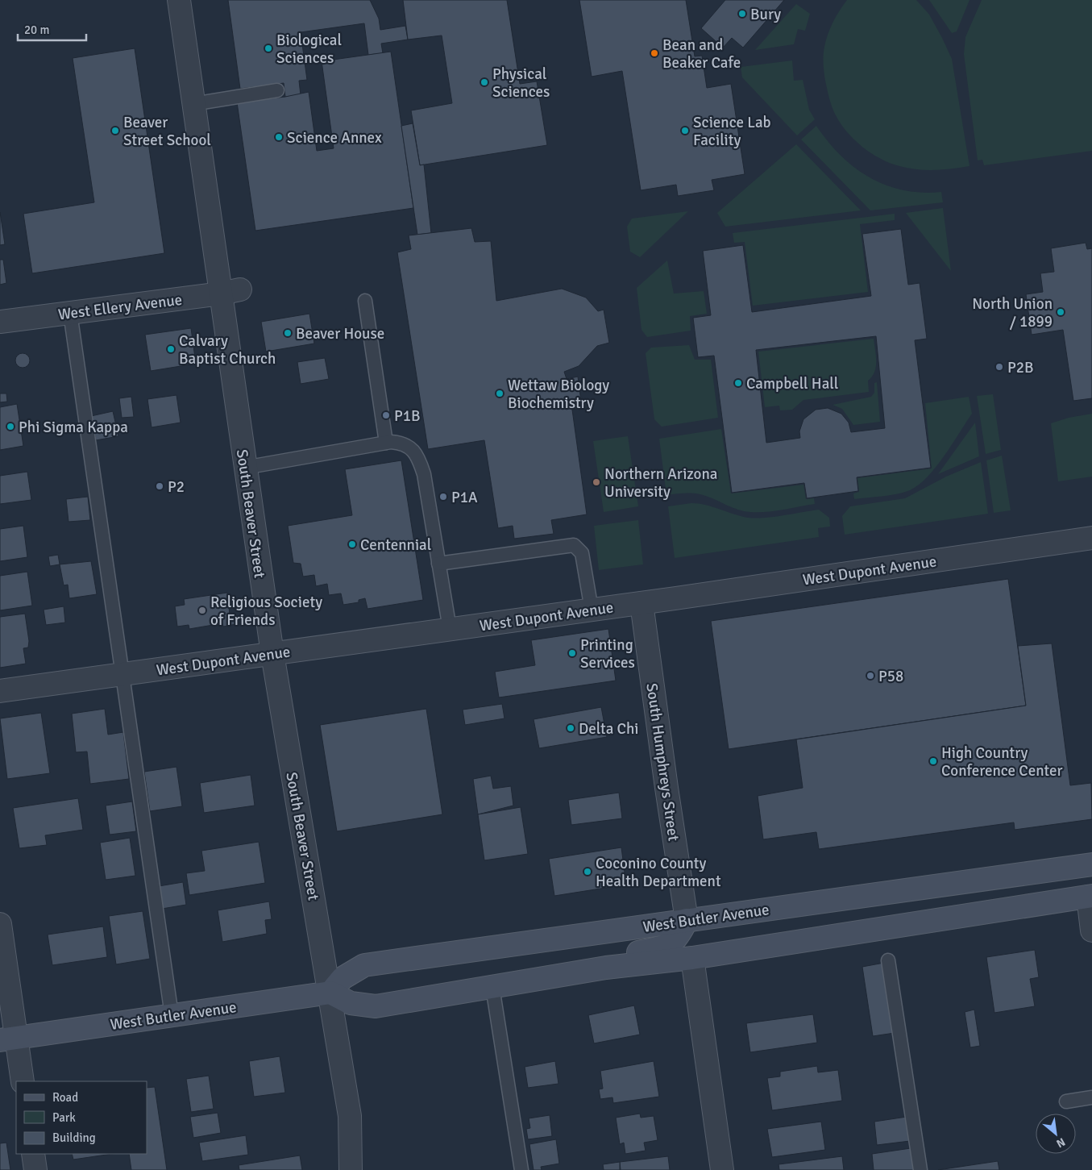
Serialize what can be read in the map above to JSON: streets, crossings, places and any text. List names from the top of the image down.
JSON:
{
  "streets": {
    "main road": ["West Butler Avenue"],
    "street": [
      "West Ellery Avenue",
      "South Beaver Street",
      "West Dupont Avenue",
      "South Humphreys Street"
    ]
  },
  "crossings": [
    ["West Ellery Avenue", "South Beaver Street"],
    ["South Beaver Street", "West Dupont Avenue"],
    ["South Beaver Street", "West Butler Avenue"],
    ["West Dupont Avenue", "South Humphreys Street"],
    ["South Humphreys Street", "West Butler Avenue"]
  ],
  "places": [
    "Bury",
    "Biological Sciences",
    "Bean and Beaker Cafe",
    "Physical Sciences",
    "Beaver Street School",
    "Science Lab Facility",
    "Science Annex",
    "North Union / 1899",
    "Beaver House",
    "Calvary Baptist Church",
    "P2B",
    "Campbell Hall",
    "Wettaw Biology Biochemistry",
    "P1B",
    "Phi Sigma Kappa",
    "Northern Arizona University",
    "P2",
    "P1A",
    "Centennial",
    "Religious Society of Friends",
    "Printing Services",
    "P58",
    "Delta Chi",
    "High Country Conference Center",
    "Coconino County Health Department"
  ],
  "legend": ["Road", "Park", "Building"],
  "scale_bar": "20 m",
  "north": "bottom right"
}
